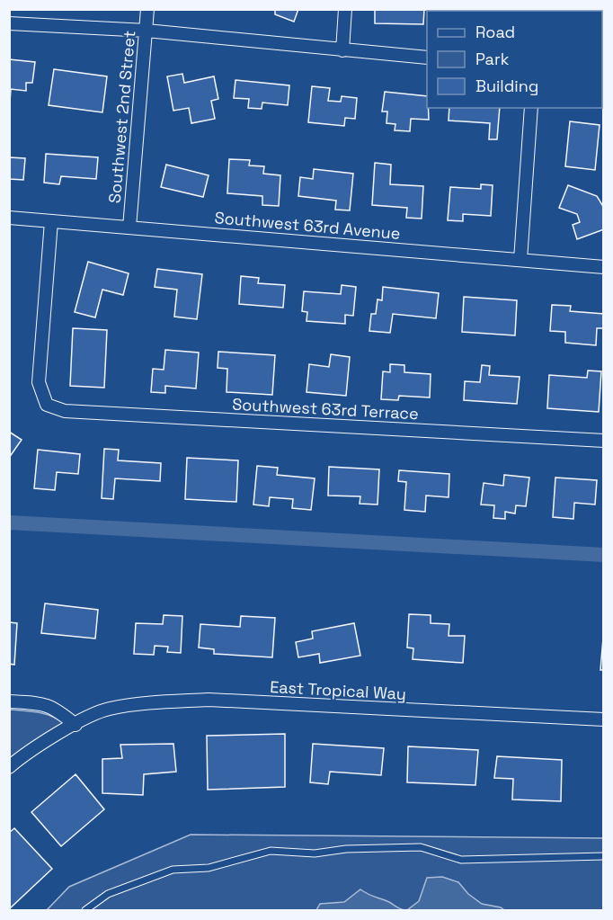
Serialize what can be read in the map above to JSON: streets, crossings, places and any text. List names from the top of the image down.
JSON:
{
  "streets": {
    "street": [
      "Southwest 2nd Street",
      "Southwest 63rd Avenue",
      "Southwest 63rd Terrace",
      "East Tropical Way"
    ]
  },
  "crossings": [
    ["Southwest 2nd Street", "Southwest 63rd Avenue"],
    ["Southwest 63rd Avenue", "Southwest 63rd Terrace"]
  ],
  "legend": ["Road", "Park", "Building"]
}
